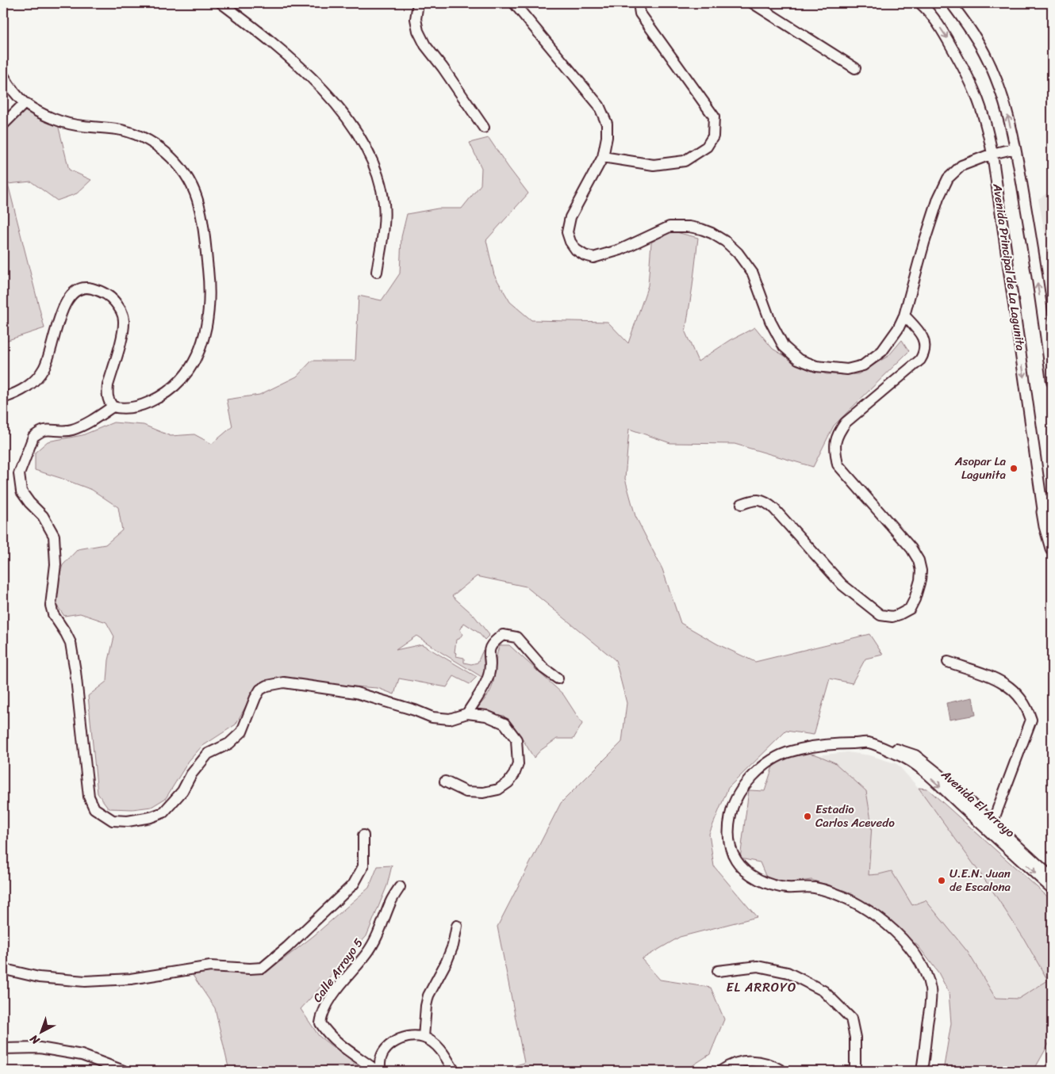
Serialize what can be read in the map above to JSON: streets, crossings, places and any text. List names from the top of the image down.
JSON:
{
  "streets": {
    "street": ["Avenida Principal de La Lagunita", "Avenida El Arroyo", "Calle Arroyo 5"]
  },
  "districts": ["EL ARROYO"],
  "places": ["Asopar La Lagunita", "Estadio Carlos Acevedo", "U.E.N. Juan de Escalona"],
  "north": "bottom left"
}
